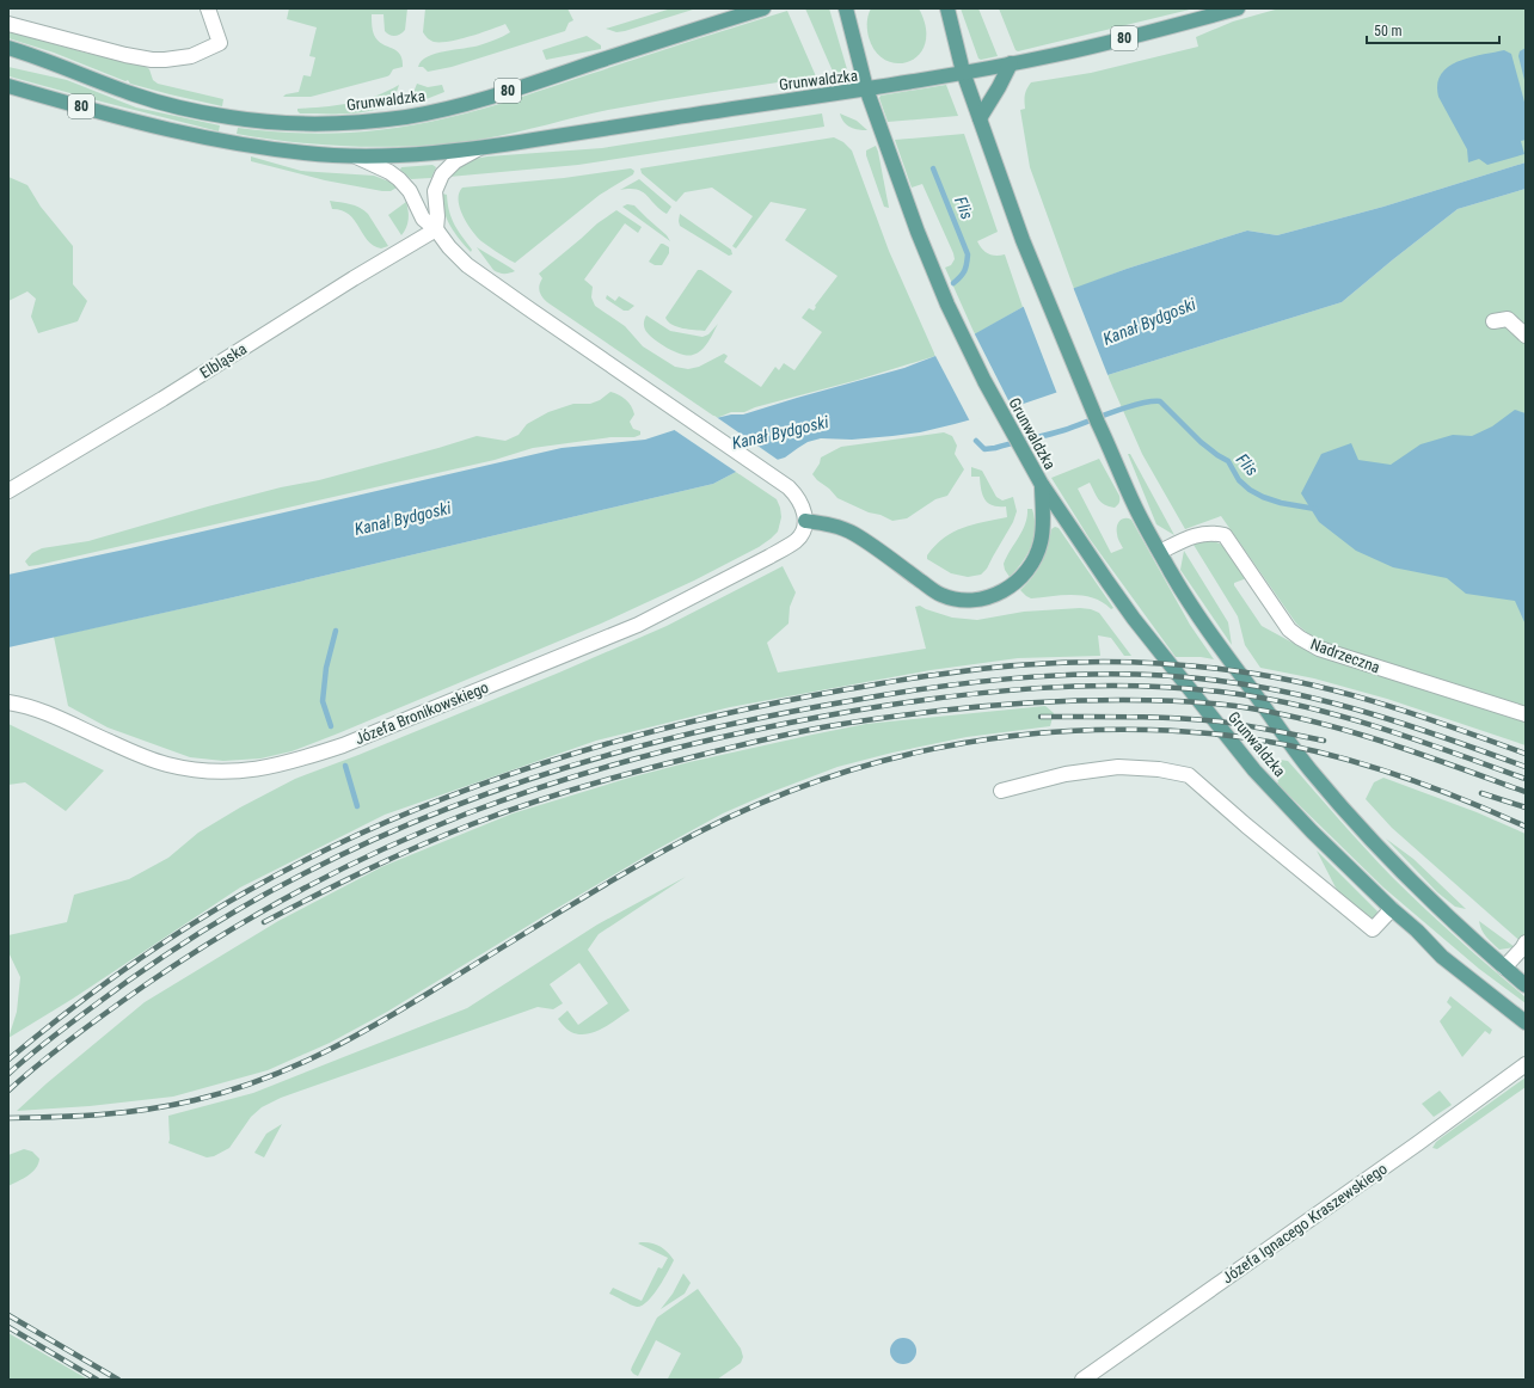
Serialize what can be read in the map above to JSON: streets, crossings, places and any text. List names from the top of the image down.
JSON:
{
  "streets": {
    "main road": ["80", "Grunwaldzka"],
    "street": [
      "Elbląska",
      "Nadrzeczna",
      "Józefa Bronikowskiego",
      "Józefa Ignacego Kraszewskiego"
    ]
  },
  "crossings": [
    ["80", "Grunwaldzka"],
    ["Grunwaldzka", "Elbląska"],
    ["Grunwaldzka", "Nadrzeczna"],
    ["Grunwaldzka", "Józefa Bronikowskiego"]
  ],
  "water": ["Flis", "Kanał Bydgoski"],
  "scale_bar": "50 m"
}
